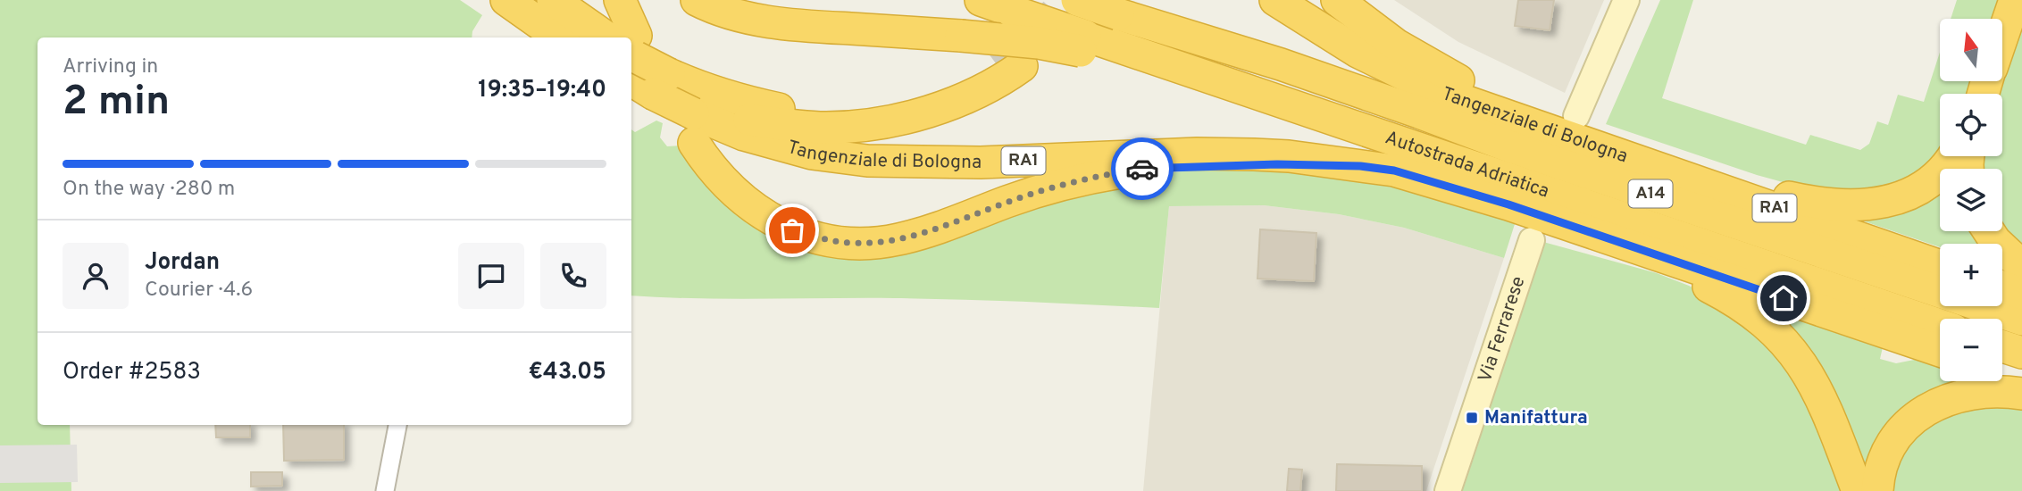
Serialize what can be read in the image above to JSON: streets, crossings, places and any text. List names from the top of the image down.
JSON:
{
  "streets": {
    "highway": [
      "Tangenziale di Bologna",
      "RA1",
      "Autostrada Adriatica",
      "A14"
    ],
    "main road": ["Via Ferrarese"]
  },
  "crossings": [
    ["Tangenziale di Bologna", "Via Ferrarese"]
  ],
  "places": {
    "transit": ["Manifattura"]
  },
  "north": "top",
  "page": {
    "map_buttons": ["+", "−"],
    "heading": ["2 min", "Arriving in", "19:35–19:40"],
    "panel": [
      "Jordan",
      "Courier · 4.6",
      "Order #2583",
      "€43.05"
    ],
    "bar": "On the way · 280 m"
  }
}
